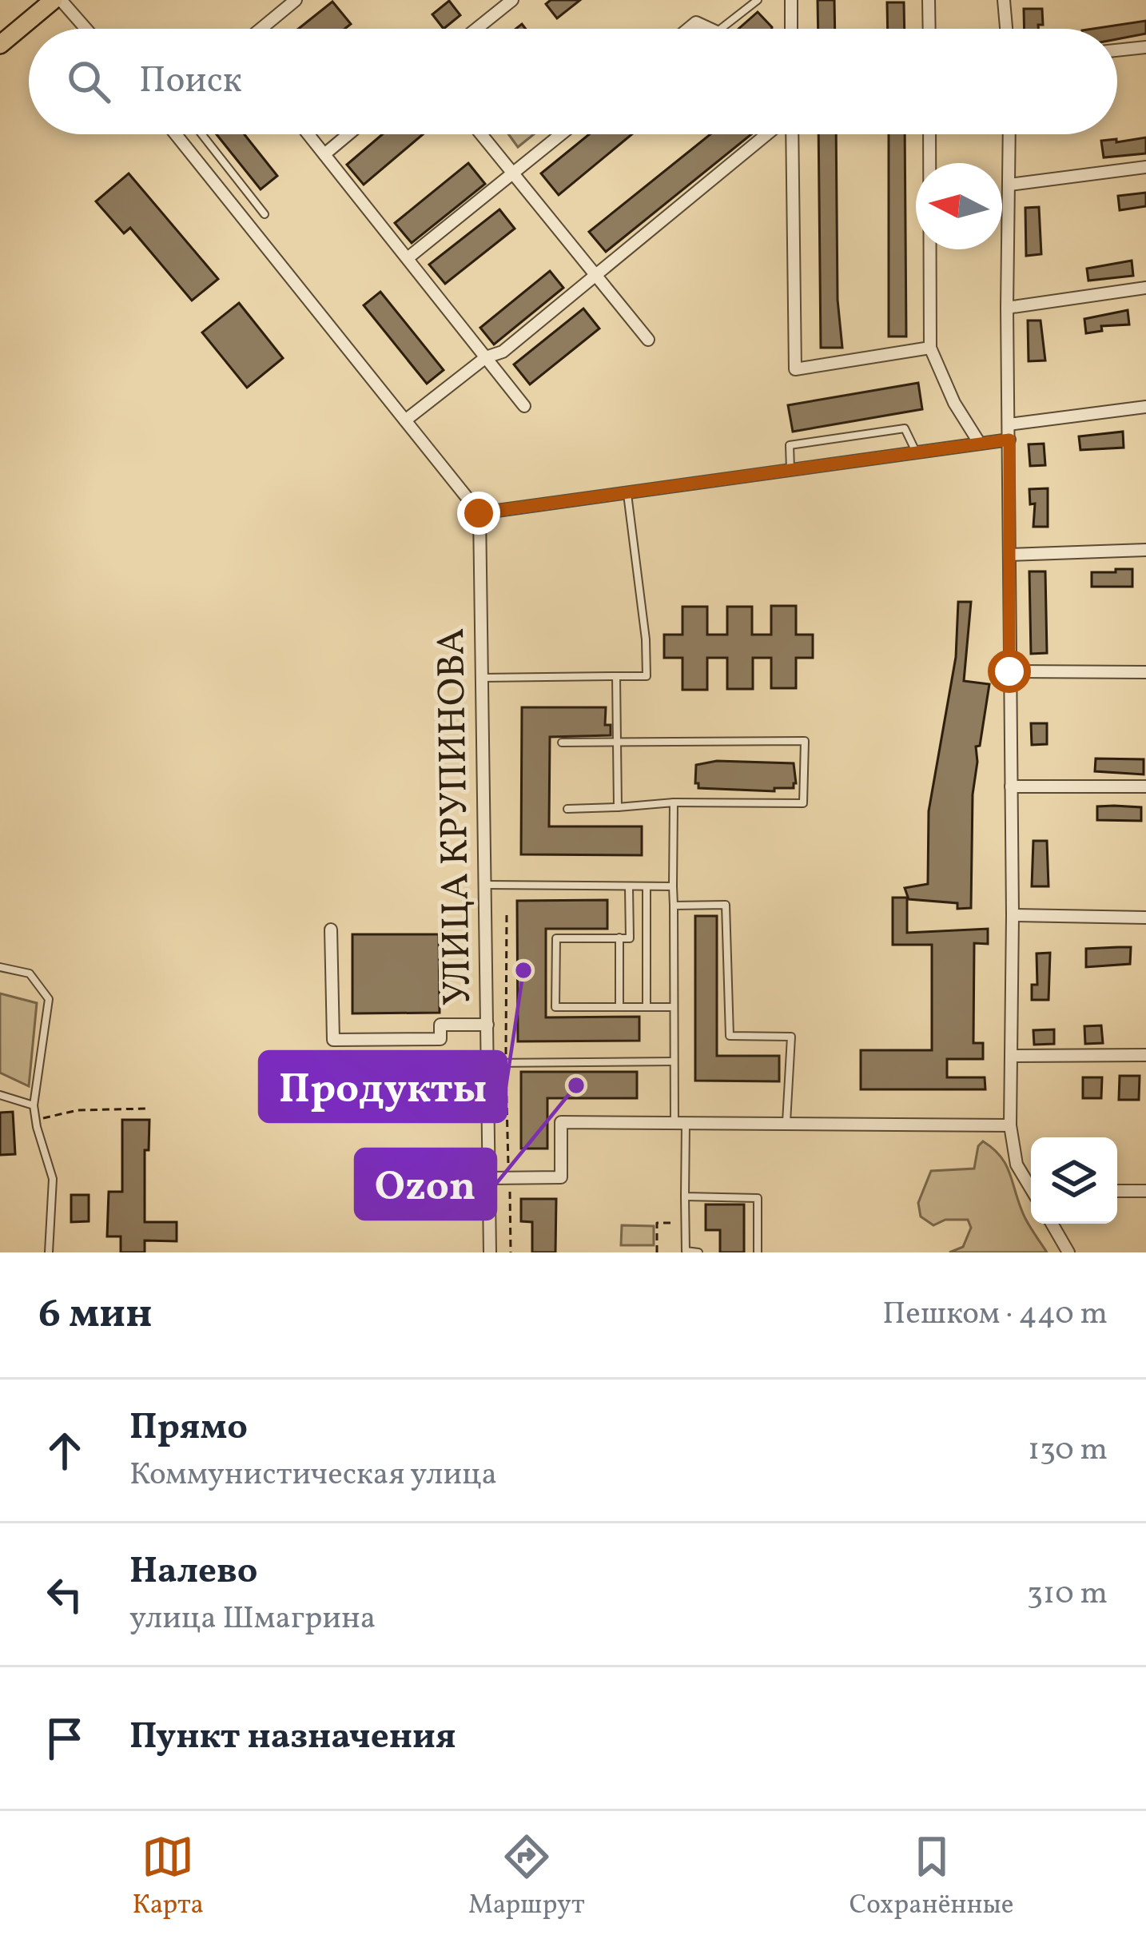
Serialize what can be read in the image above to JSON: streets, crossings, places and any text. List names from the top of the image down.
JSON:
{
  "streets": {
    "street": ["УЛИЦА КРУПИНОВА"]
  },
  "places": ["Продукты", "Ozon"],
  "north": "left",
  "page": {
    "search": "Поиск",
    "heading": ["6 мин", "Пешком · 440 m"],
    "list": [
      ["Прямо", "Коммунистическая улица", "130 m"],
      ["Налево", "улица Шмагрина", "310 m"],
      "Пункт назначения"
    ],
    "nav": ["Карта", "Маршрут", "Сохранённые"]
  }
}
